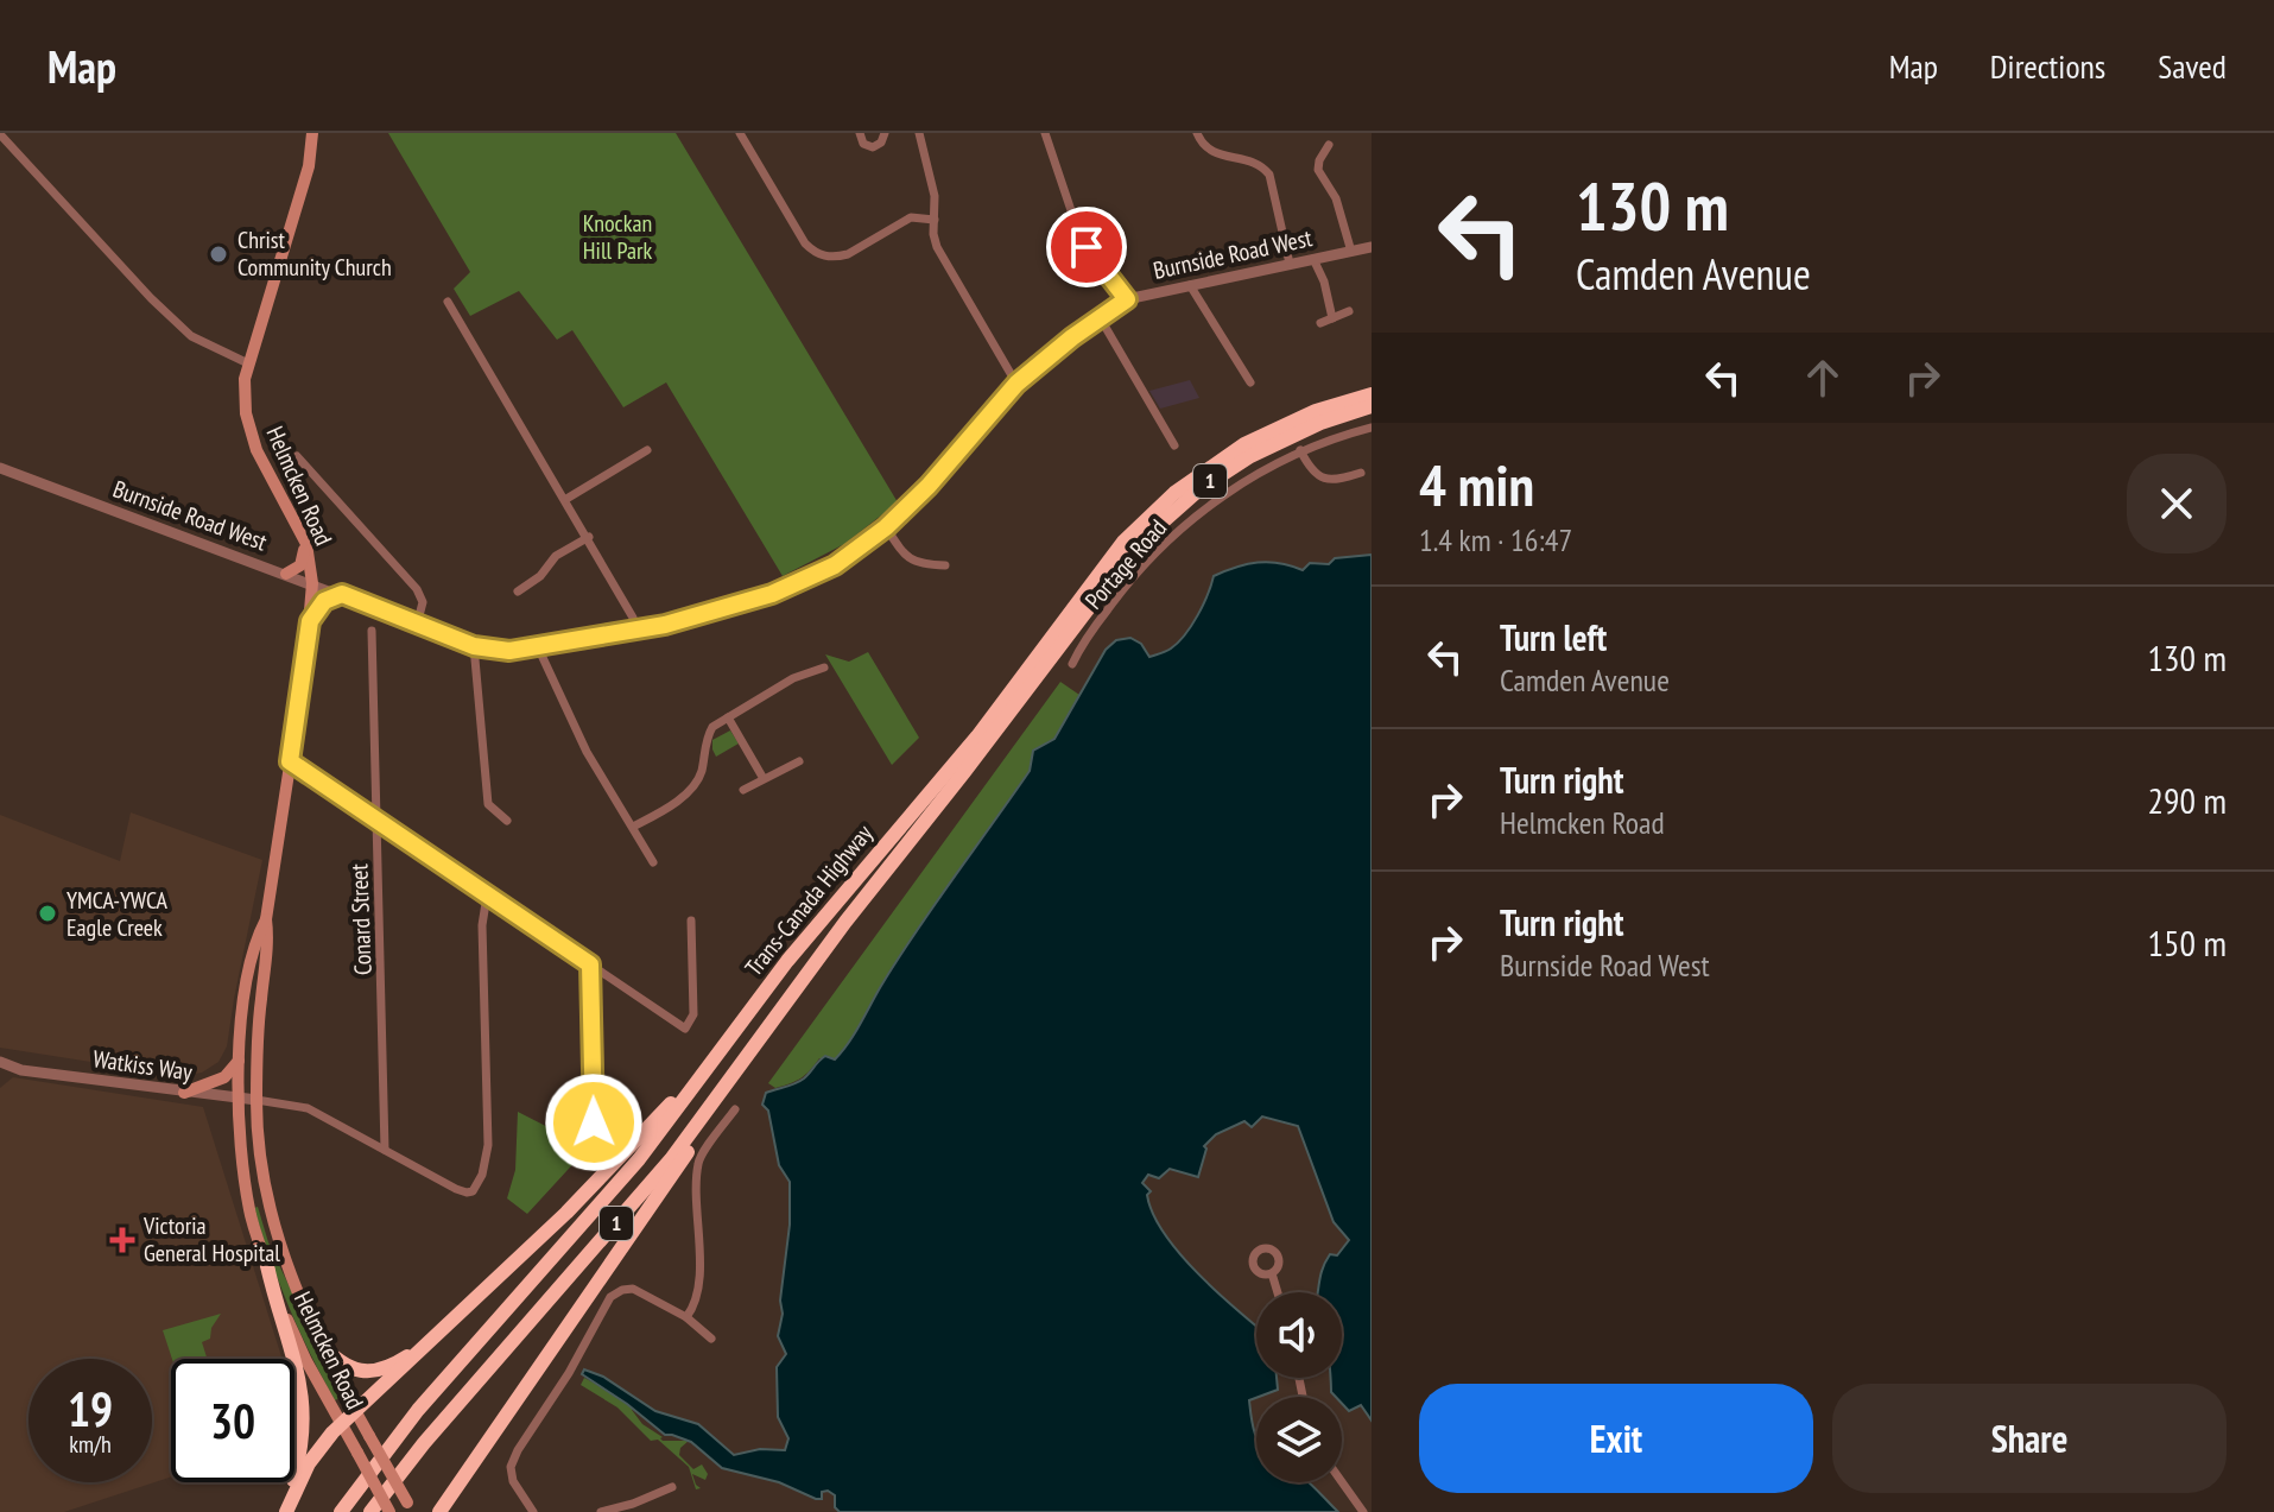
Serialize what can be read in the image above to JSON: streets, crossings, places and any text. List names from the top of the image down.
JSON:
{
  "streets": {
    "highway": ["1", "Trans-Canada Highway"],
    "main road": ["Helmcken Road"],
    "street": [
      "Burnside Road West",
      "Portage Road",
      "Conard Street",
      "Watkiss Way"
    ]
  },
  "crossings": [
    ["Burnside Road West", "Helmcken Road"],
    ["Helmcken Road", "Watkiss Way"]
  ],
  "parks": ["Knockan Hill Park"],
  "places": {
    "other": ["Christ Community Church", "YMCA-YWCA Eagle Creek"],
    "health": ["Victoria General Hospital"]
  },
  "page": {
    "header": "Map",
    "nav": ["Map", "Directions", "Saved"],
    "turn": ["130 m", "Camden Avenue"],
    "heading": ["4 min", "1.4 km · 16:47"],
    "list": [
      {
        "name": "Turn left",
        "note": "Camden Avenue",
        "value": "130 m"
      },
      {
        "name": "Turn right",
        "note": "Helmcken Road",
        "value": "290 m"
      },
      {
        "name": "Turn right",
        "note": "Burnside Road West",
        "value": "150 m"
      }
    ],
    "speed": "19 km/h",
    "limit": "30",
    "buttons": ["Exit", "Share"]
  }
}
